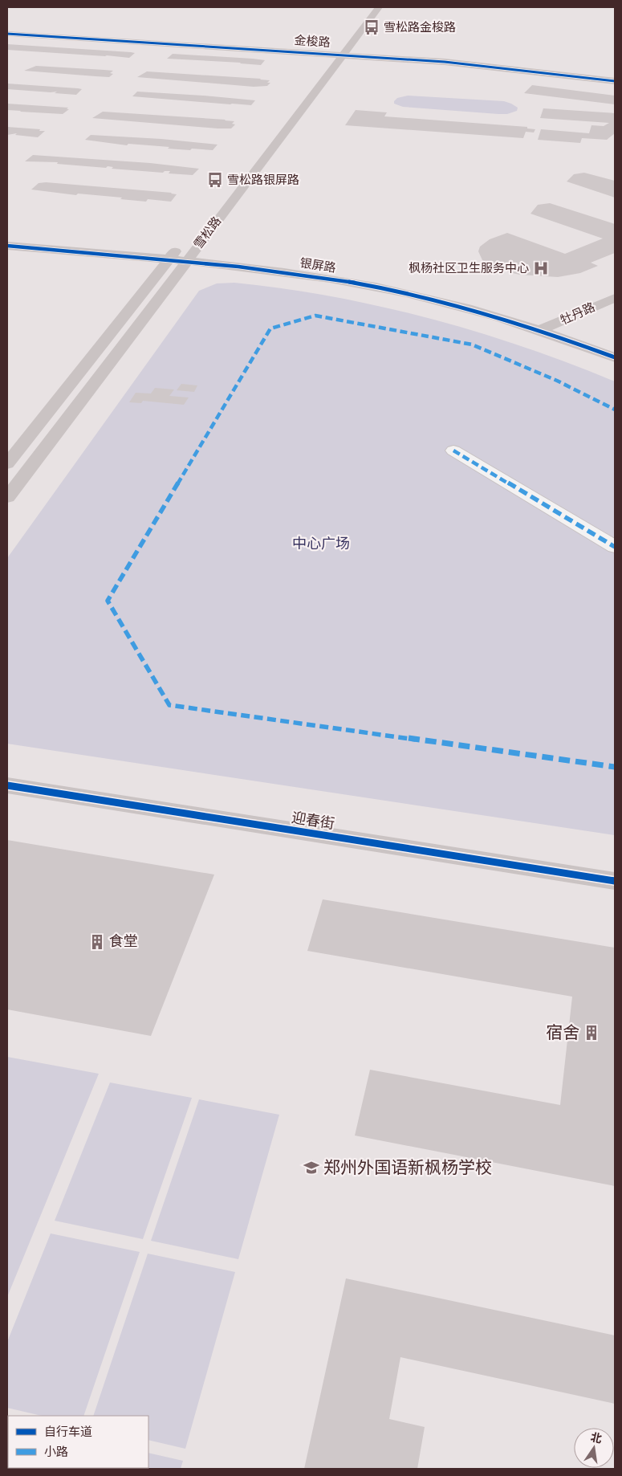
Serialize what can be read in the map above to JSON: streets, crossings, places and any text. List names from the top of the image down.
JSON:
{
  "streets": {
    "main road": [
      "金梭路",
      "雪松路",
      "银屏路",
      "牡丹路",
      "迎春街"
    ]
  },
  "crossings": [
    ["金梭路", "雪松路"],
    ["雪松路", "银屏路"],
    ["银屏路", "牡丹路"]
  ],
  "parks": ["中心广场"],
  "places": {
    "bus stop": ["雪松路金梭路", "雪松路银屏路"],
    "hospital": ["枫杨社区卫生服务中心"],
    "building": ["食堂", "宿舍"],
    "school or university": ["郑州外国语新枫杨学校"]
  },
  "legend": ["自行车道", "小路"],
  "north": "top"
}
